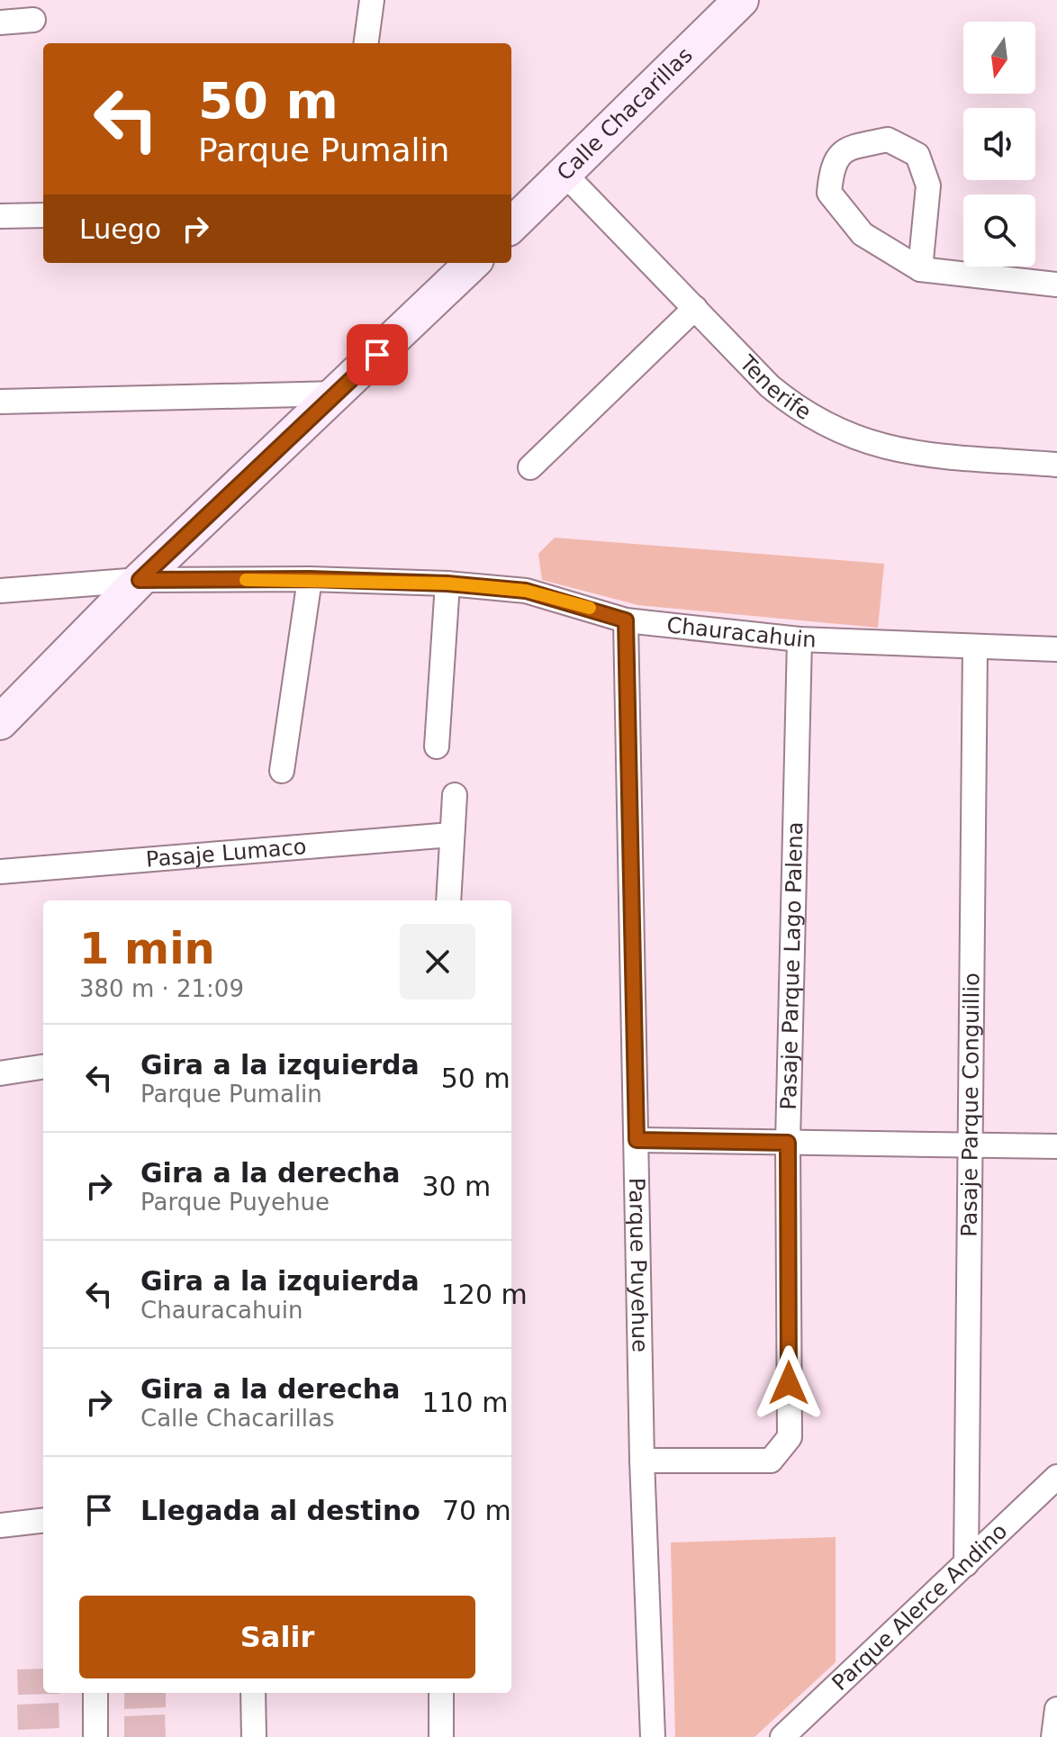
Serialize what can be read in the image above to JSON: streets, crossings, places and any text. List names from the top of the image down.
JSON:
{
  "streets": {
    "street": [
      "Calle Chacarillas",
      "Tenerife",
      "Chauracahuin",
      "Pasaje Lumaco",
      "Pasaje Parque Lago Palena",
      "Pasaje Parque Conguillio",
      "Parque Puyehue",
      "Parque Alerce Andino"
    ]
  },
  "crossings": [
    ["Calle Chacarillas", "Tenerife"],
    ["Chauracahuin", "Pasaje Parque Lago Palena"],
    ["Chauracahuin", "Pasaje Parque Conguillio"],
    ["Chauracahuin", "Parque Puyehue"],
    ["Pasaje Parque Lago Palena", "Parque Puyehue"],
    ["Pasaje Parque Conguillio", "Parque Alerce Andino"]
  ],
  "north": "bottom",
  "page": {
    "turn": ["50 m", "Parque Pumalin"],
    "then": "Luego",
    "heading": ["1 min", "380 m · 21:09"],
    "list": [
      {
        "name": "Gira a la izquierda",
        "note": "Parque Pumalin",
        "value": "50 m"
      },
      {
        "name": "Gira a la derecha",
        "note": "Parque Puyehue",
        "value": "30 m"
      },
      {
        "name": "Gira a la izquierda",
        "note": "Chauracahuin",
        "value": "120 m"
      },
      {
        "name": "Gira a la derecha",
        "note": "Calle Chacarillas",
        "value": "110 m"
      },
      {
        "name": "Llegada al destino",
        "value": "70 m"
      }
    ],
    "buttons": "Salir"
  }
}
